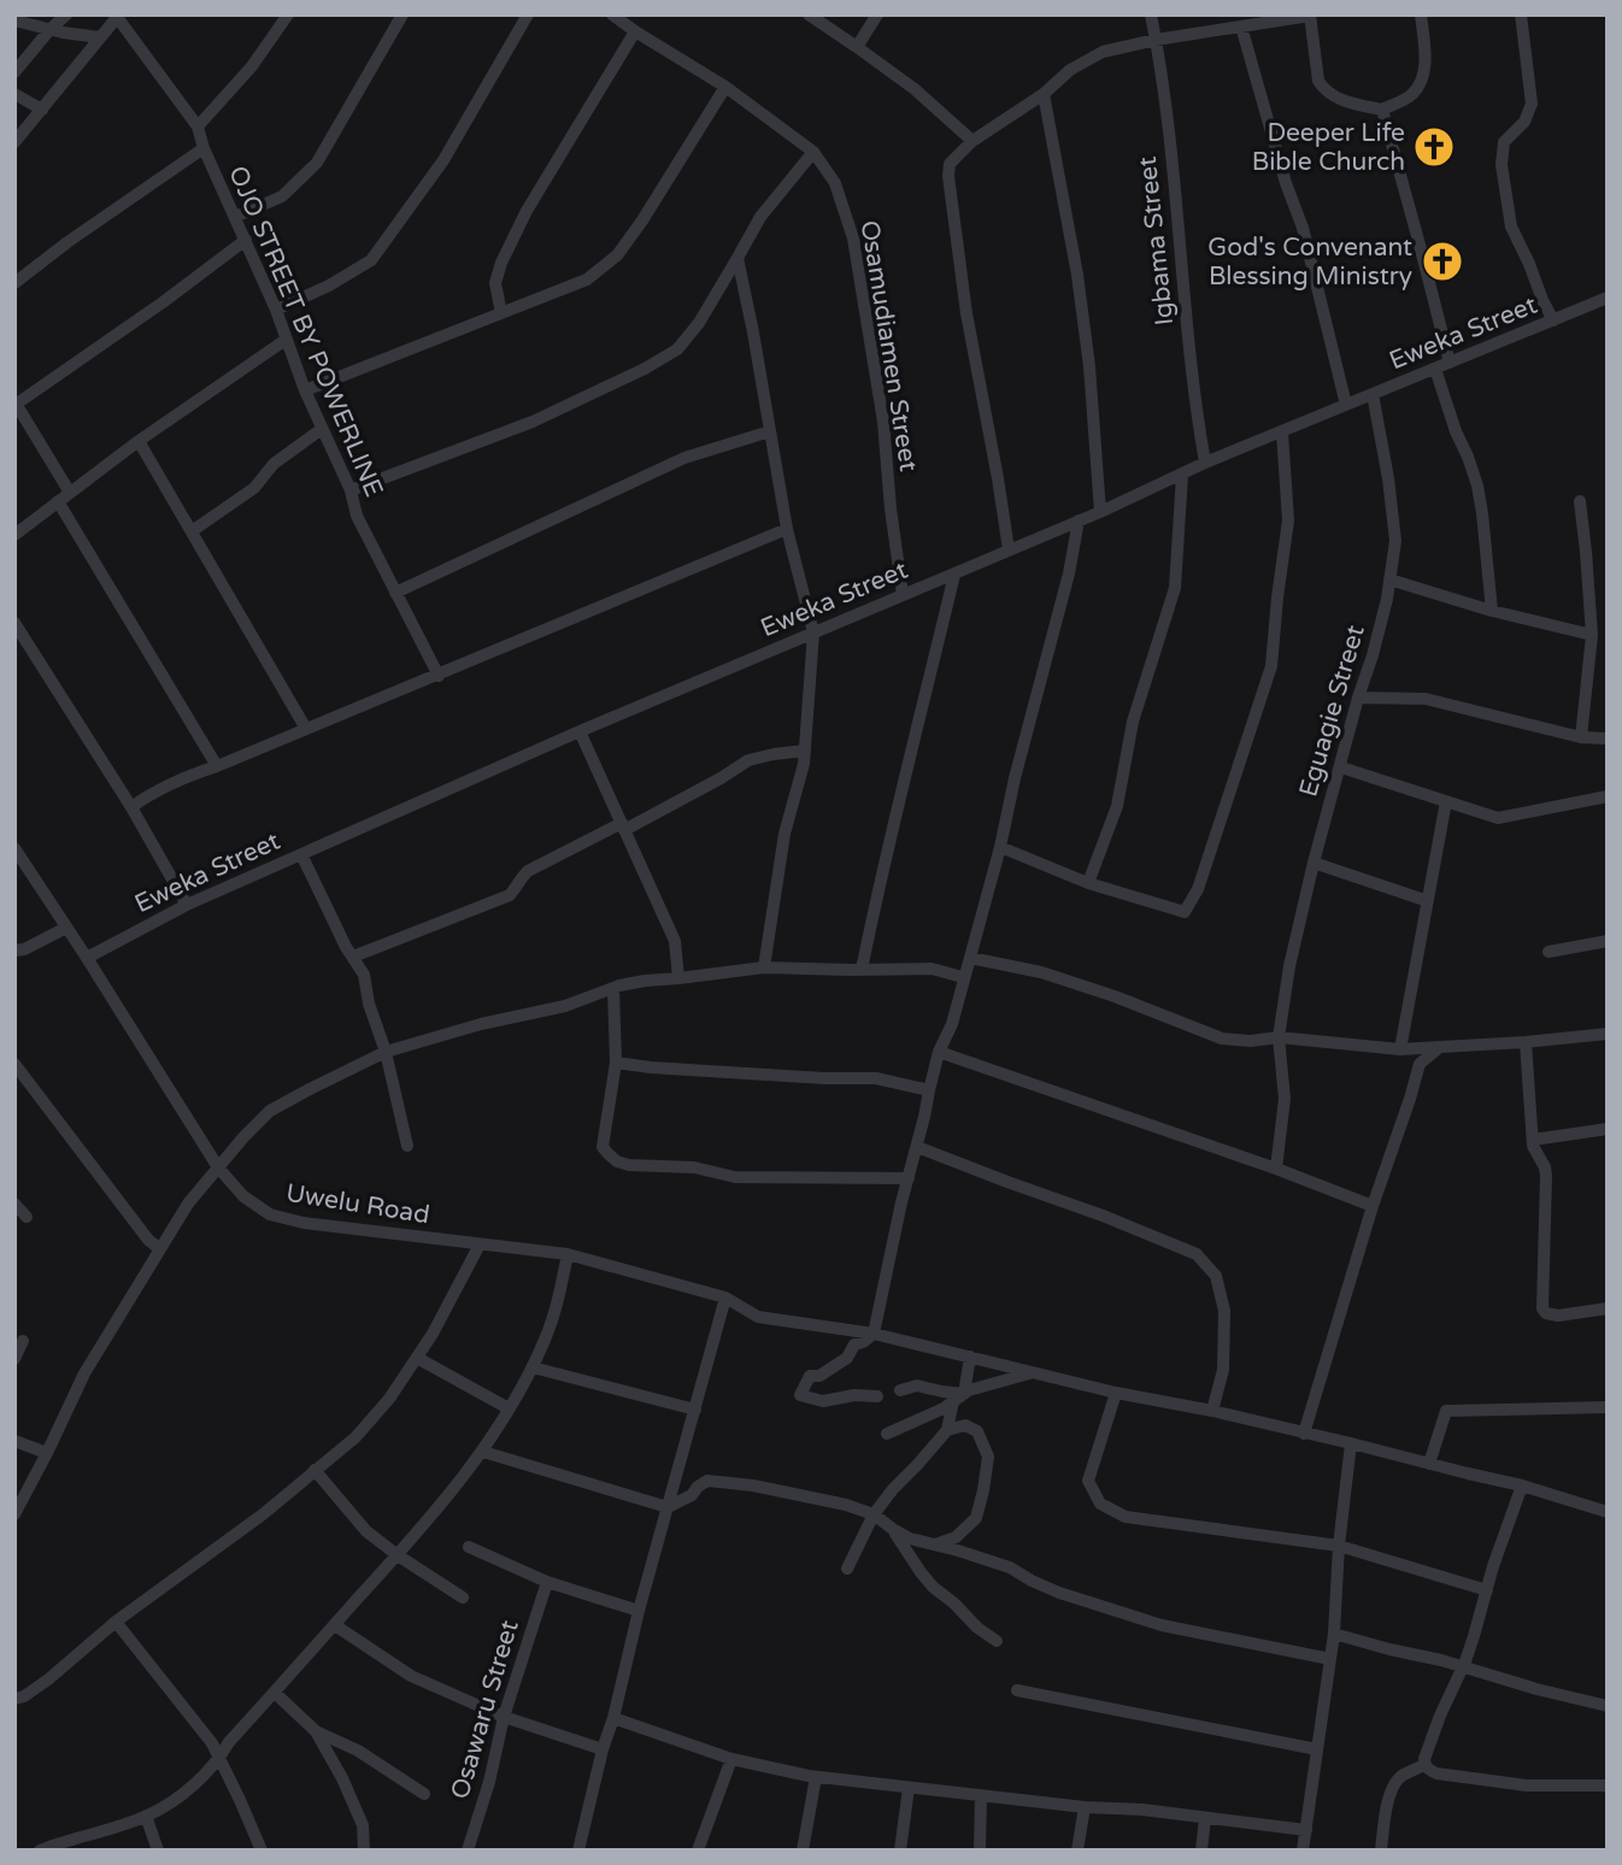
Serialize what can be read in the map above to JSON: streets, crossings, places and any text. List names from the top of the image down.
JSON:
{
  "streets": {
    "street": [
      "Igbama Street",
      "OJO STREET BY POWERLINE",
      "Eweka Street",
      "Osamudiamen Street",
      "Eguagie Street",
      "Uwelu Road",
      "Osawaru Street"
    ]
  },
  "crossings": [
    ["Igbama Street", "Eweka Street"],
    ["Eweka Street", "Osamudiamen Street"],
    ["Eweka Street", "Eguagie Street"],
    ["Eweka Street", "Uwelu Road"]
  ],
  "places": {
    "church": ["Deeper Life Bible Church", "God's Convenant Blessing Ministry"]
  }
}
